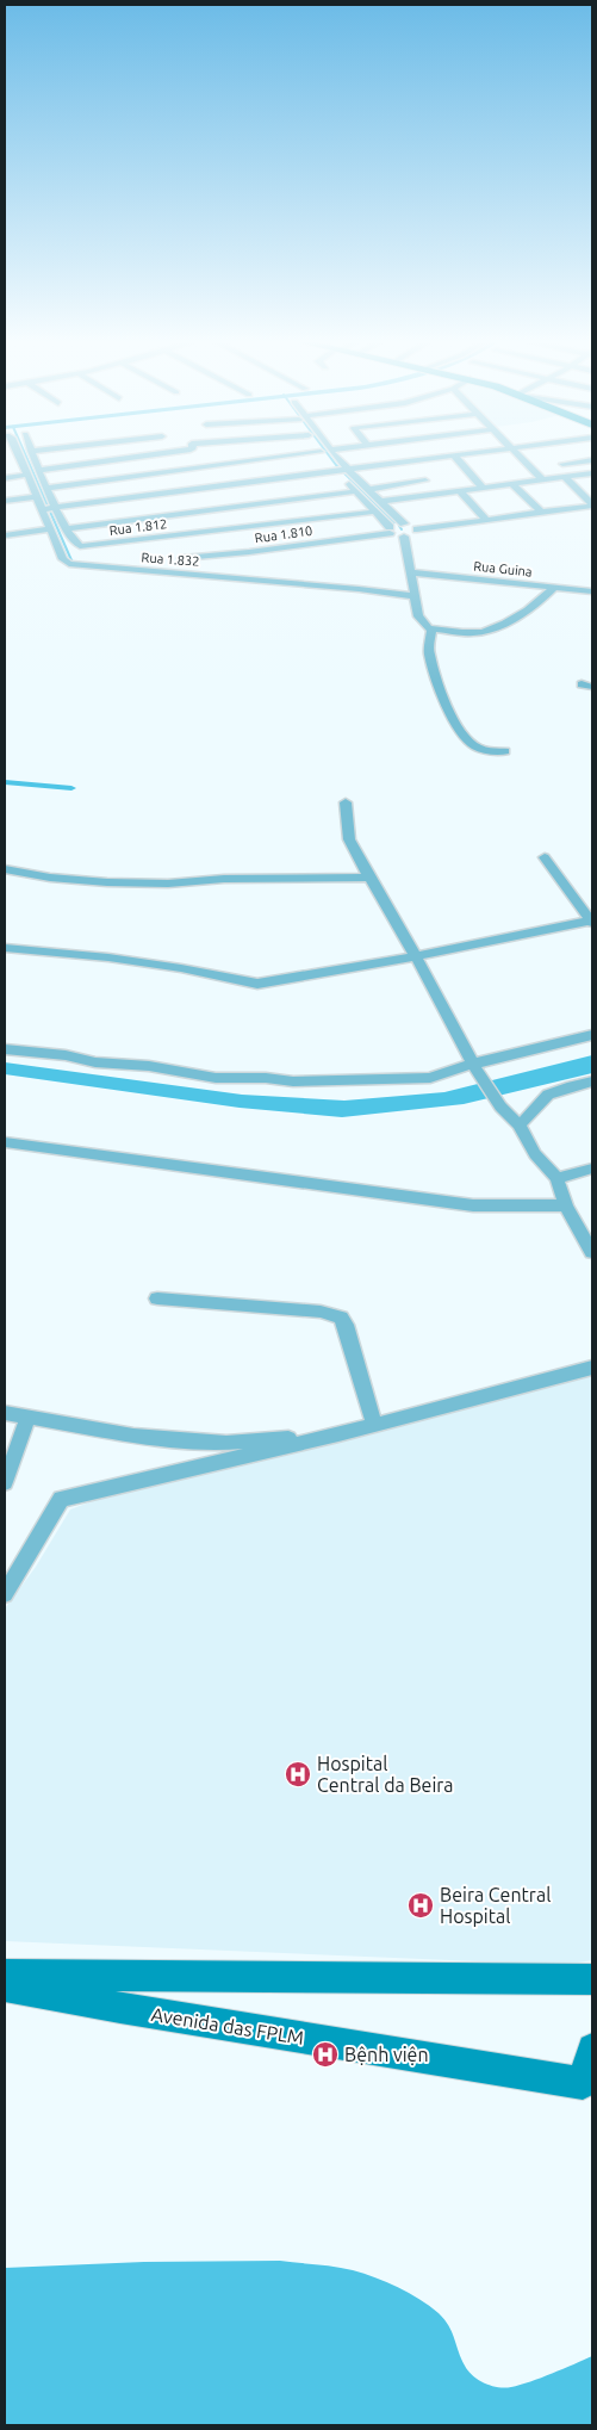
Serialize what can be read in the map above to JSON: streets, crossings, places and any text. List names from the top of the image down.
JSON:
{
  "streets": {
    "street": [
      "Rua 1.812",
      "Rua 1.810",
      "Rua 1.832",
      "Rua Guina",
      "Avenida das FPLM"
    ]
  },
  "crossings": [
    ["Rua 1.812", "Rua 1.810"]
  ],
  "places": {
    "hospital": ["Hospital Central da Beira", "Beira Central Hospital", "Bệnh viện"]
  }
}
